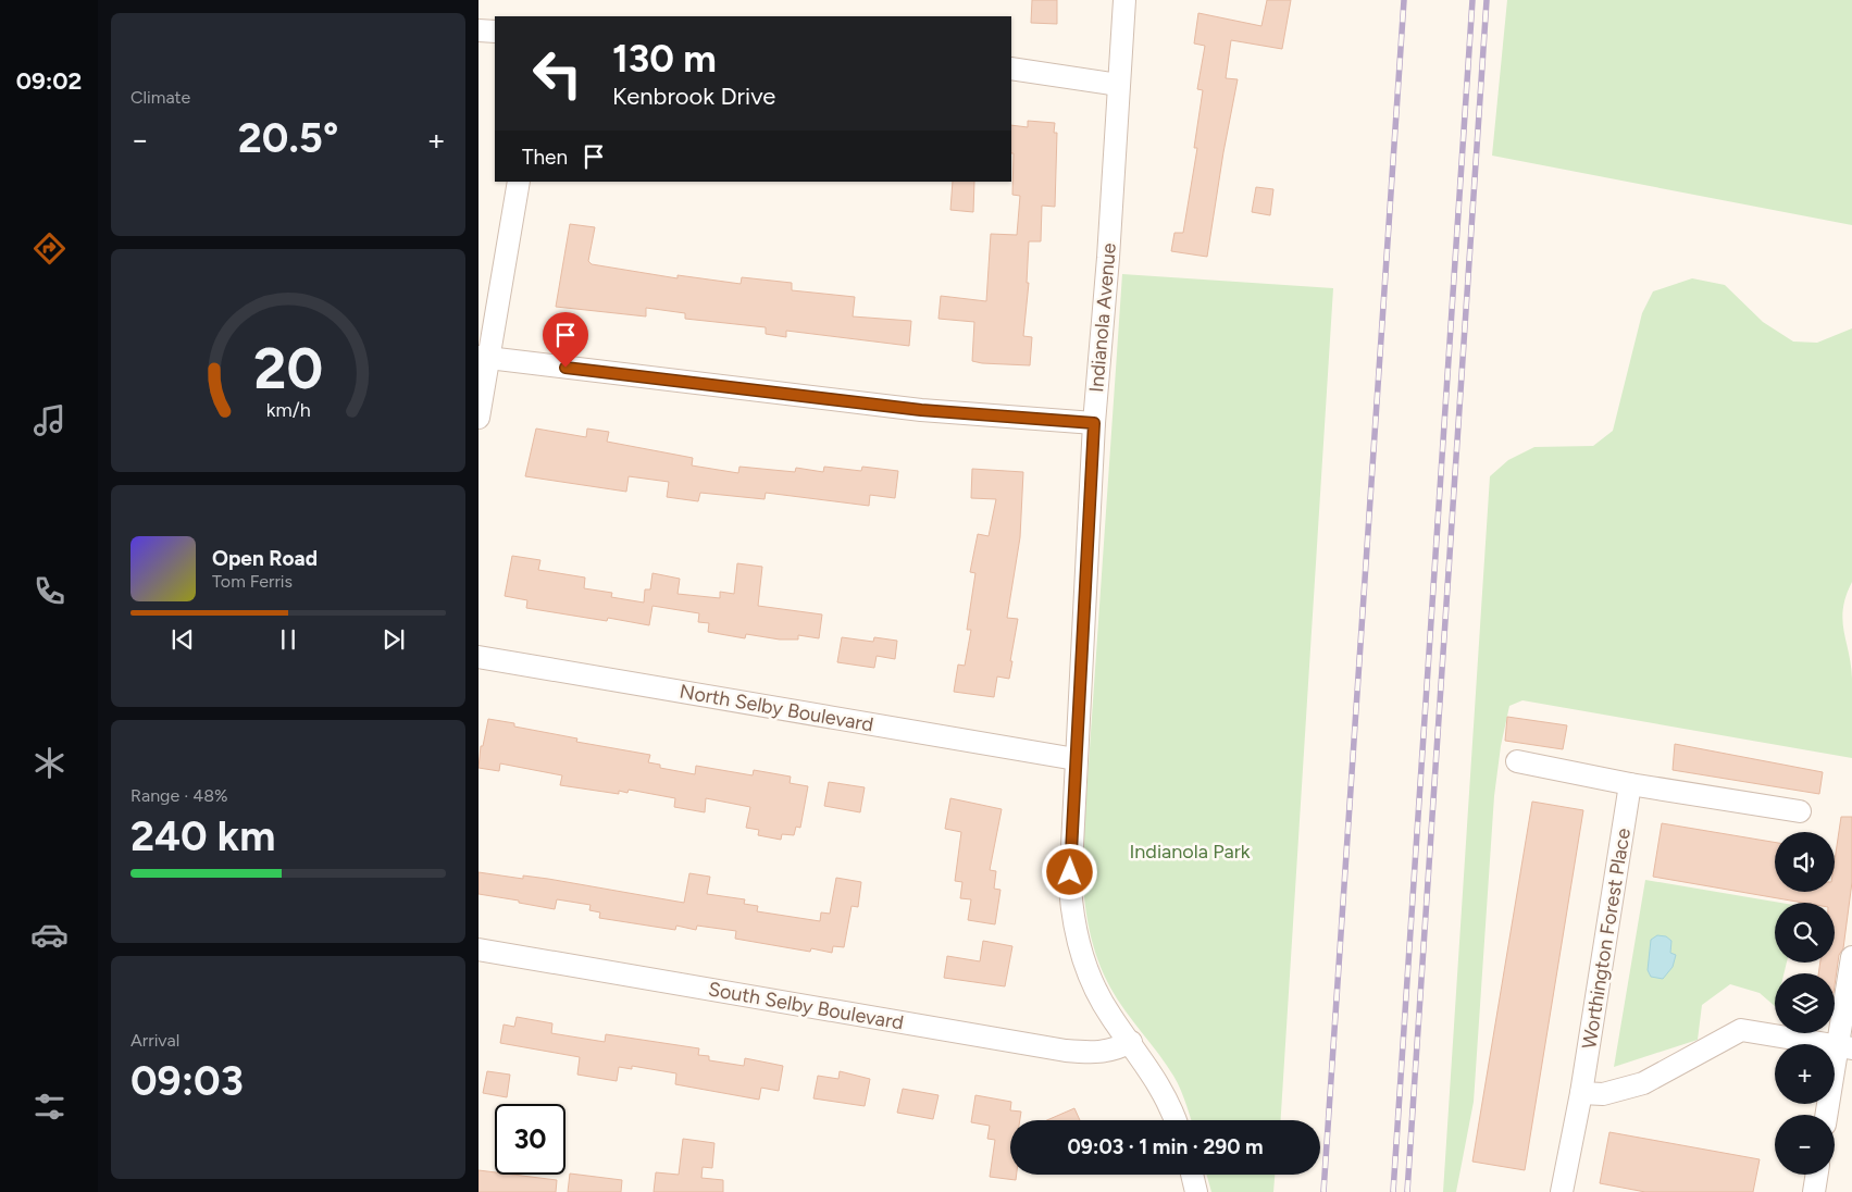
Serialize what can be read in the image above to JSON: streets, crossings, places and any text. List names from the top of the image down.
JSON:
{
  "streets": {
    "street": [
      "Indianola Avenue",
      "North Selby Boulevard",
      "Worthington Forest Place",
      "South Selby Boulevard"
    ]
  },
  "crossings": [
    ["Indianola Avenue", "North Selby Boulevard"],
    ["Indianola Avenue", "South Selby Boulevard"]
  ],
  "parks": ["Indianola Park"],
  "page": {
    "tabs": "09:02",
    "tile": [
      "Climate",
      ["Range · 48%", "240 km"],
      ["Arrival", "09:03"]
    ],
    "turn": ["130 m", "Kenbrook Drive"],
    "heat": ["−", "20.5°", "+"],
    "then": "Then",
    "song": ["Open Road", "Tom Ferris"],
    "map_buttons": ["+", "−"],
    "limit": "30",
    "trip": "09:03 · 1 min · 290 m",
    "gauge": ["20", "km/h"]
  }
}
